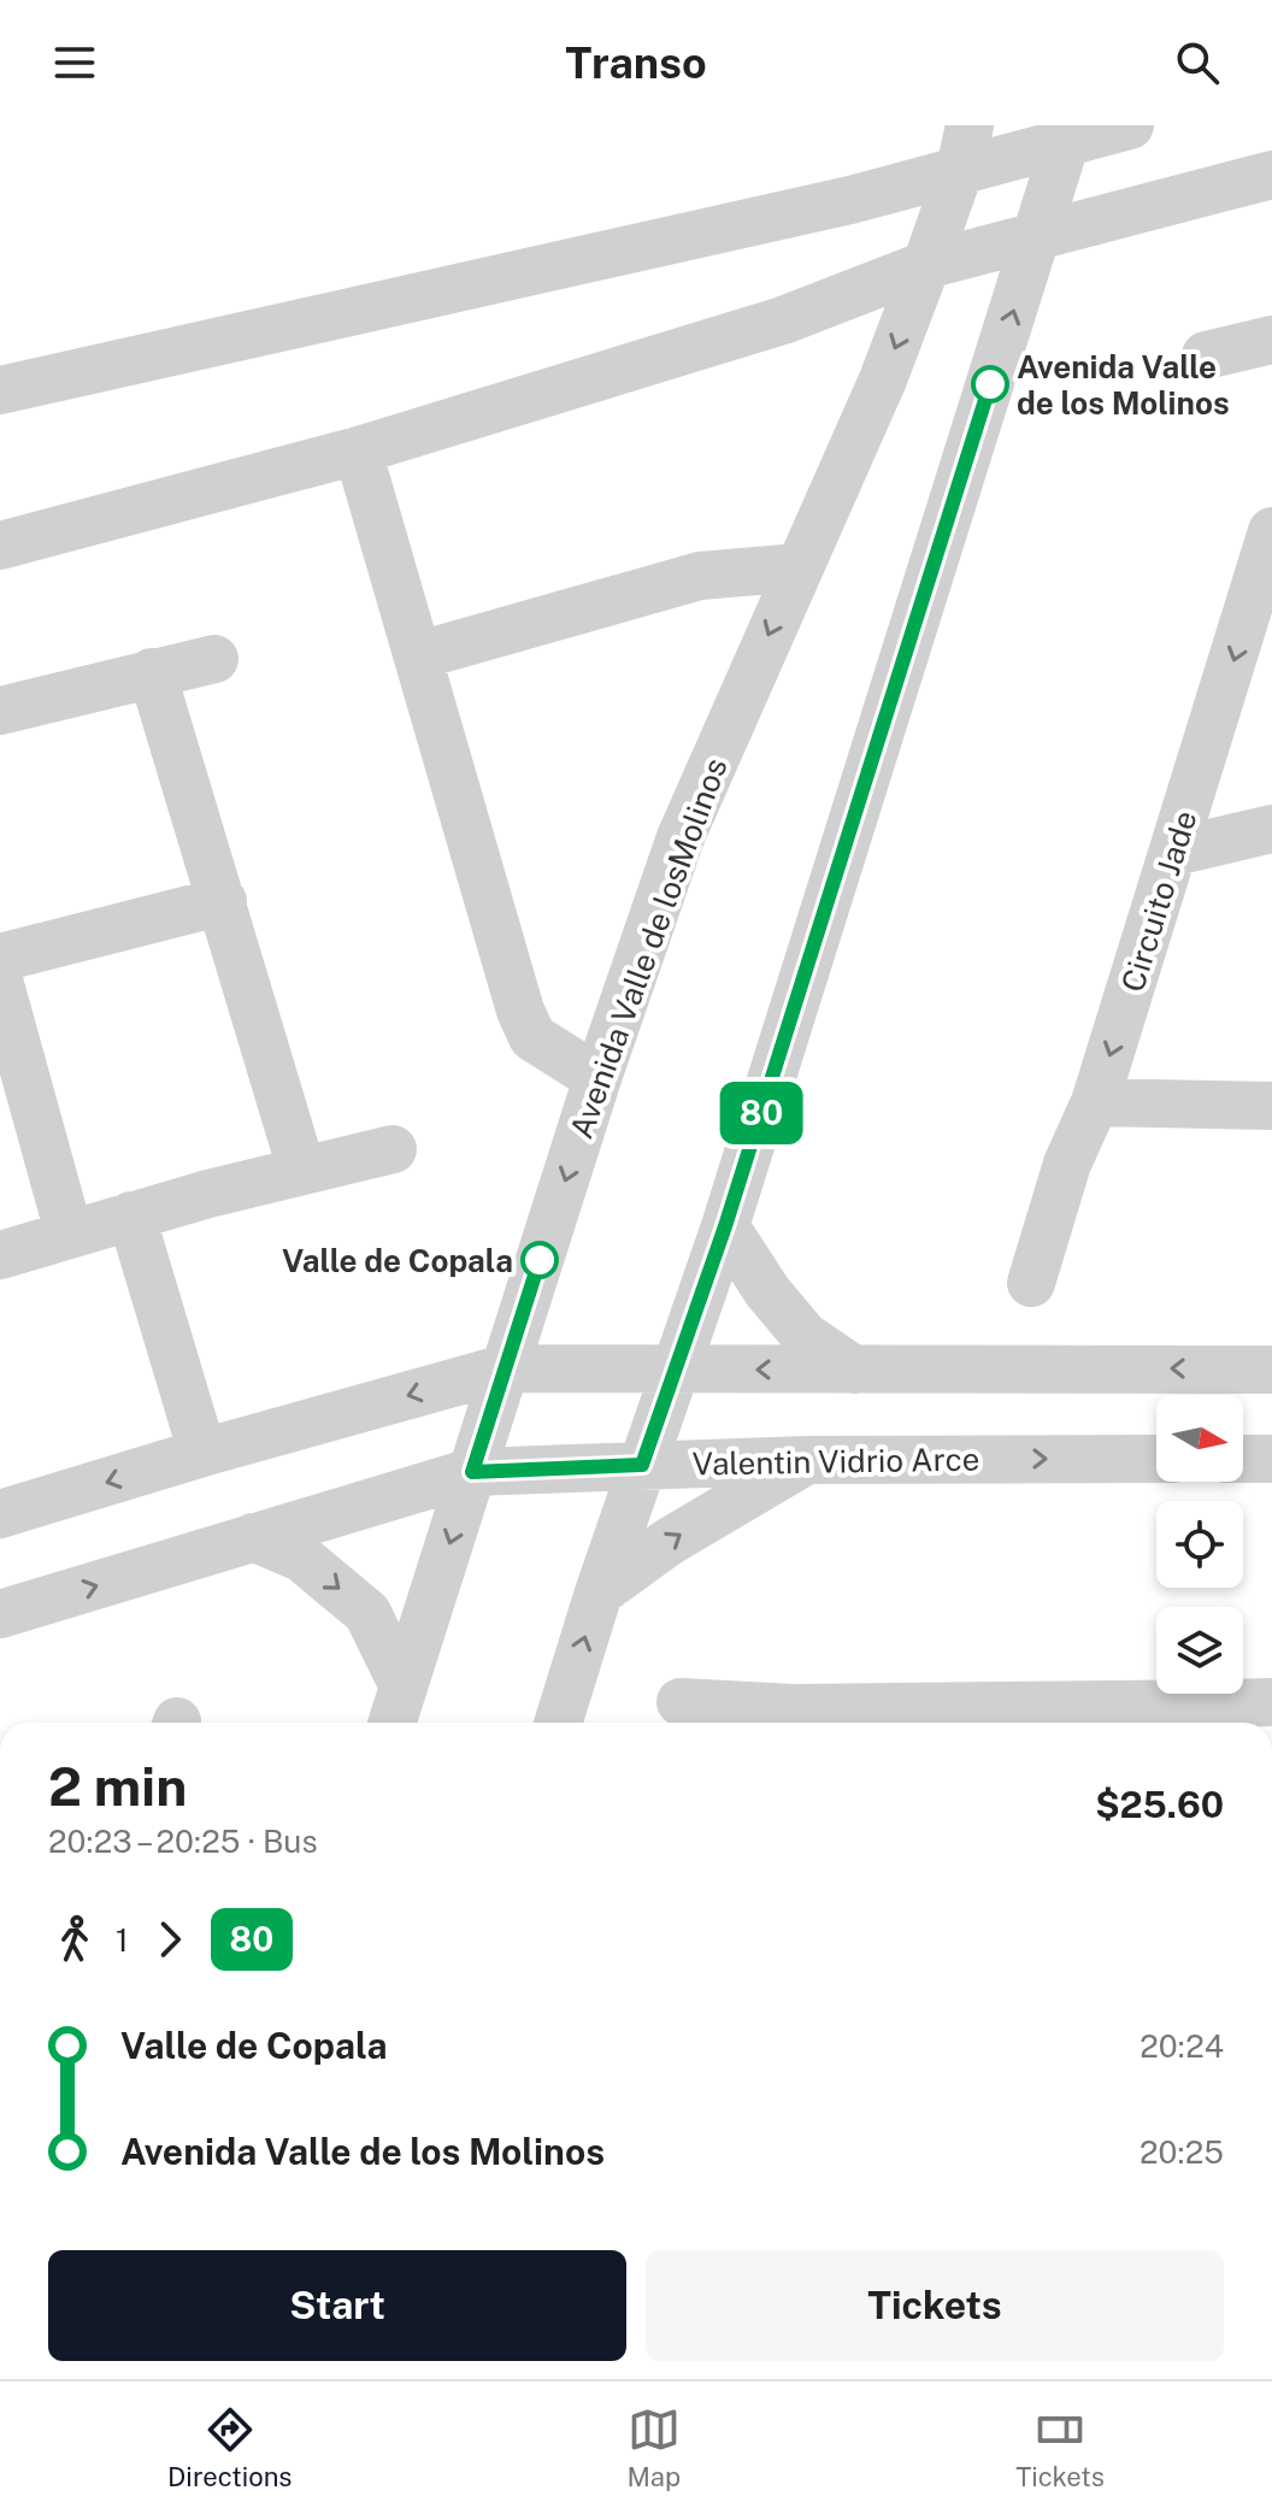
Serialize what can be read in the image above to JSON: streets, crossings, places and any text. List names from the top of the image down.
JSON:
{
  "streets": {
    "street": ["Circuito Jade", "Avenida Valle de losMolinos", "Valentin Vidrio Arce"]
  },
  "crossings": [
    ["Avenida Valle de losMolinos", "Valentin Vidrio Arce"]
  ],
  "places": ["Avenida Valle de los Molinos", "Valle de Copala"],
  "lines": ["bus line 80"],
  "north": "right",
  "page": {
    "header": "Transo",
    "on_map": "80",
    "heading": ["2 min", "20:23 – 20:25 · Bus", "$25.60"],
    "legs": ["1", "80"],
    "list": [
      {
        "name": "Valle de Copala",
        "value": "20:24"
      },
      {
        "name": "Avenida Valle de los Molinos",
        "value": "20:25"
      }
    ],
    "buttons": ["Start", "Tickets"],
    "tabs": ["Directions", "Map", "Tickets"]
  }
}
